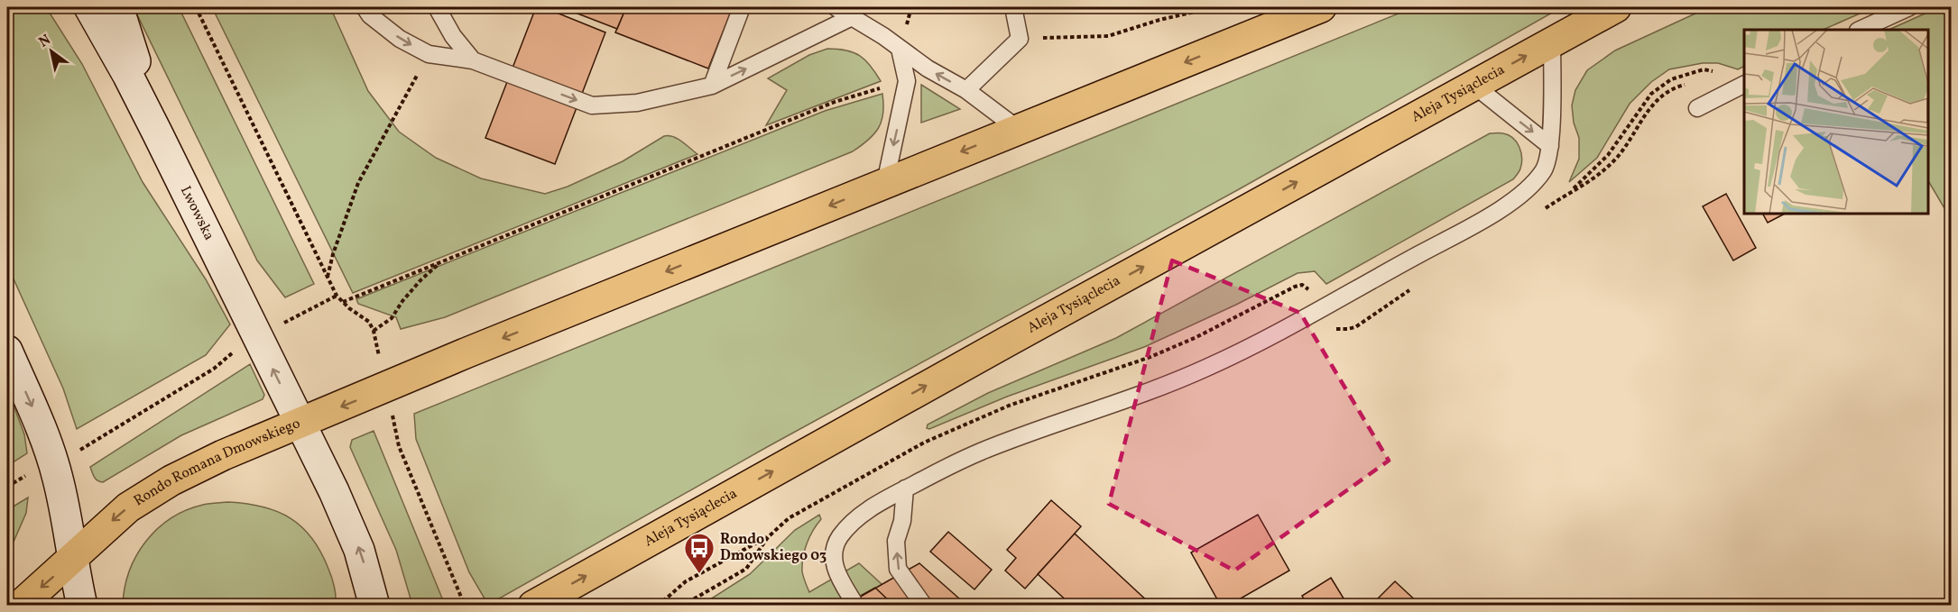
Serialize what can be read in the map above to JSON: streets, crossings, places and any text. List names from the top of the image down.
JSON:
{
  "streets": {
    "main road": ["Aleja Tysiąclecia", "Lwowska", "Rondo Romana Dmowskiego"]
  },
  "crossings": [
    ["Lwowska", "Rondo Romana Dmowskiego"]
  ],
  "places": {
    "bus stop": ["Rondo Dmowskiego 03"]
  },
  "north": "top left"
}
